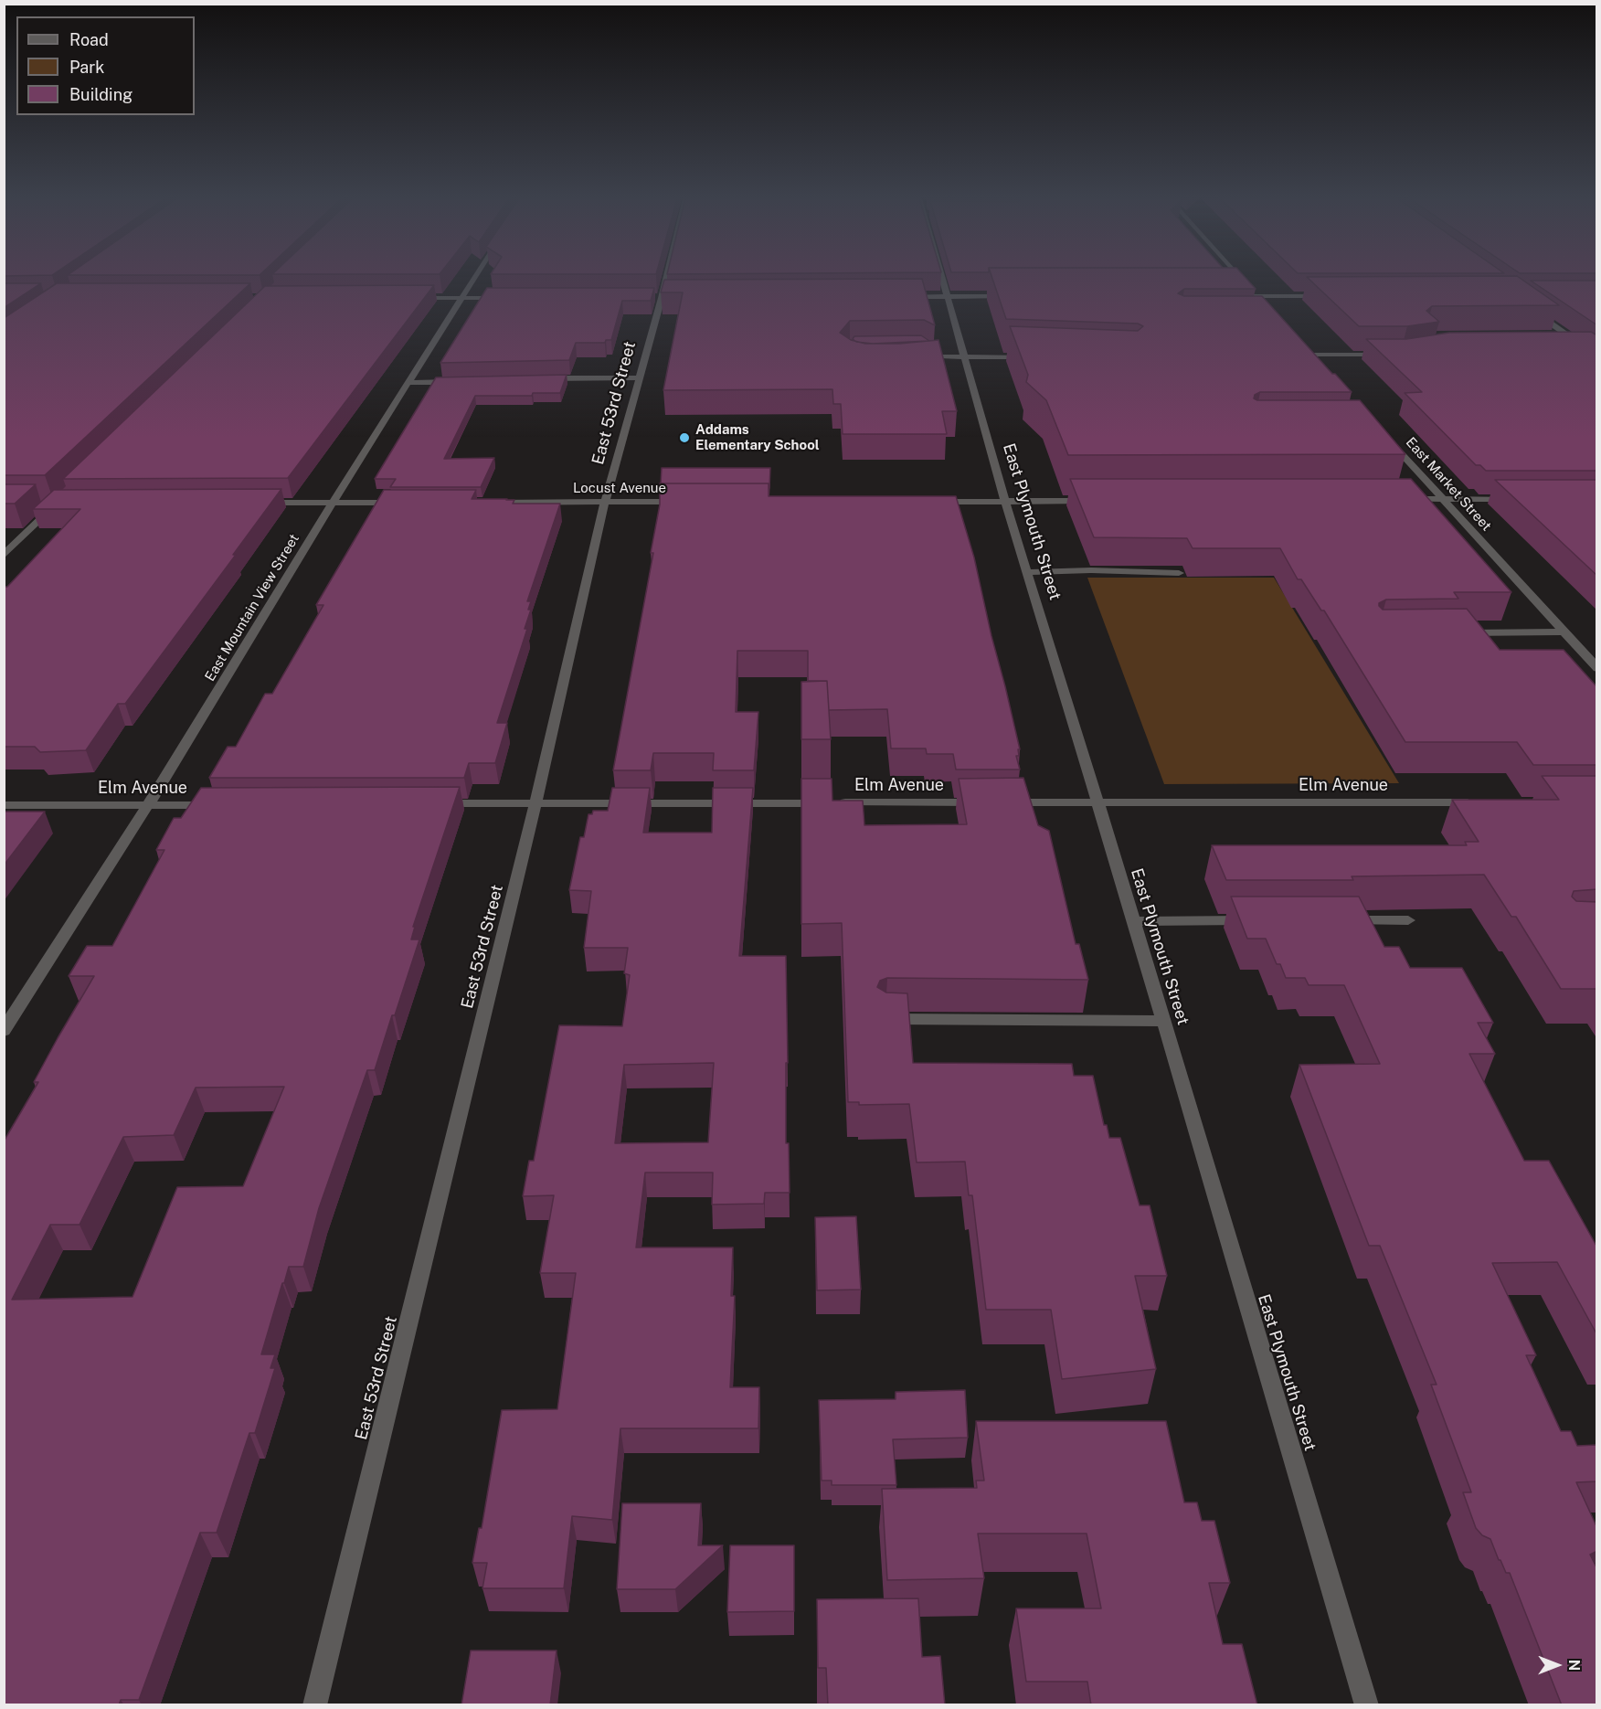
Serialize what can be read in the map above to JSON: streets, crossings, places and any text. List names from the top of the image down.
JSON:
{
  "streets": {
    "street": [
      "East 53rd Street",
      "East Market Street",
      "Locust Avenue",
      "East Plymouth Street",
      "East Mountain View Street",
      "Elm Avenue"
    ]
  },
  "crossings": [
    ["East 53rd Street", "Locust Avenue"],
    ["East 53rd Street", "Elm Avenue"],
    ["East Plymouth Street", "Elm Avenue"],
    ["East Mountain View Street", "Elm Avenue"]
  ],
  "places": ["Addams Elementary School"],
  "legend": ["Road", "Park", "Building"],
  "north": "right"
}
